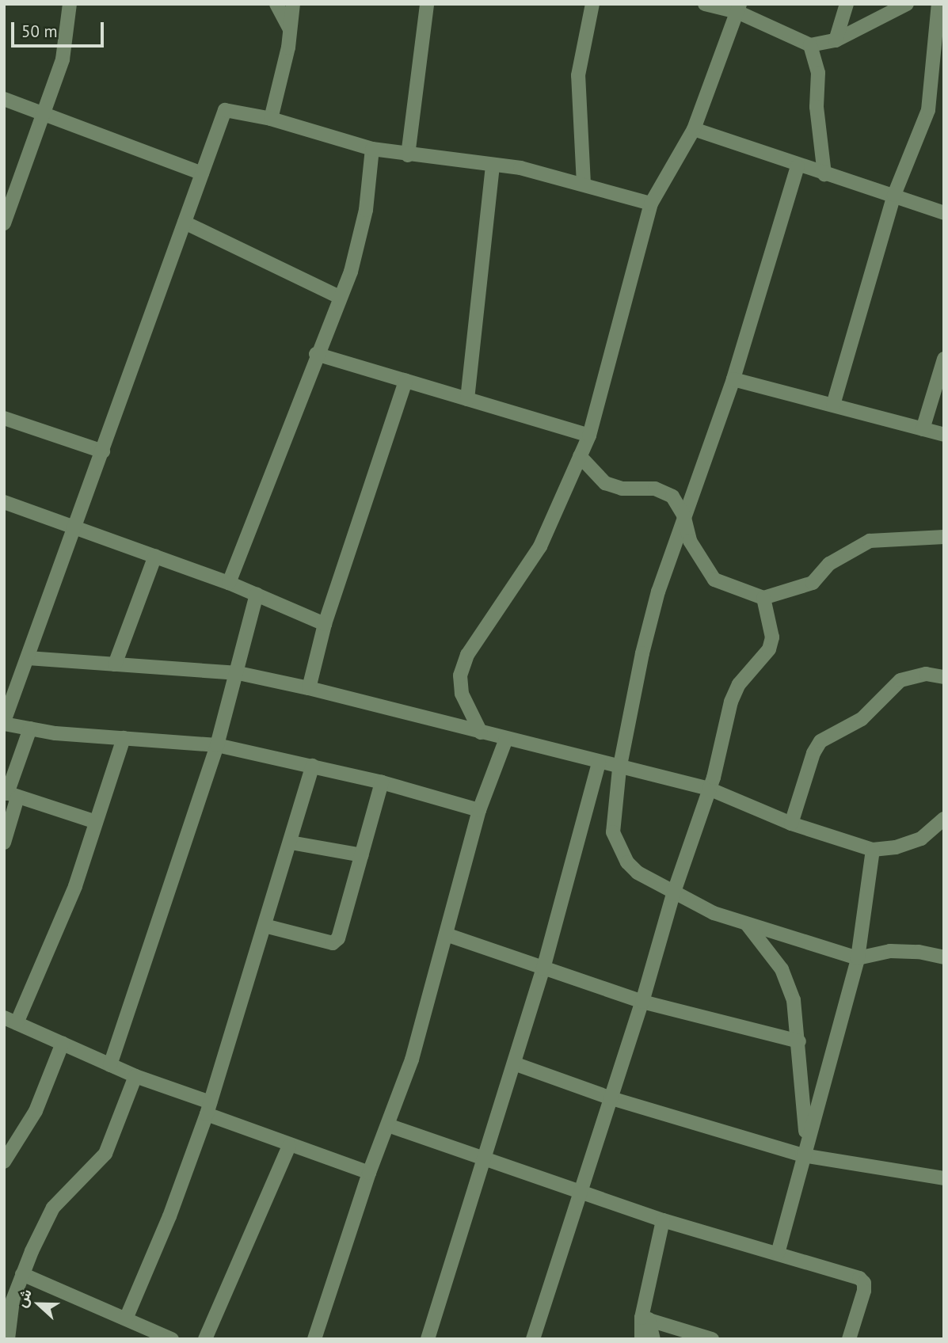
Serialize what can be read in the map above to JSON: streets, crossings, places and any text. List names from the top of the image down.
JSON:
{
  "scale_bar": "50 m",
  "north": "left"
}
